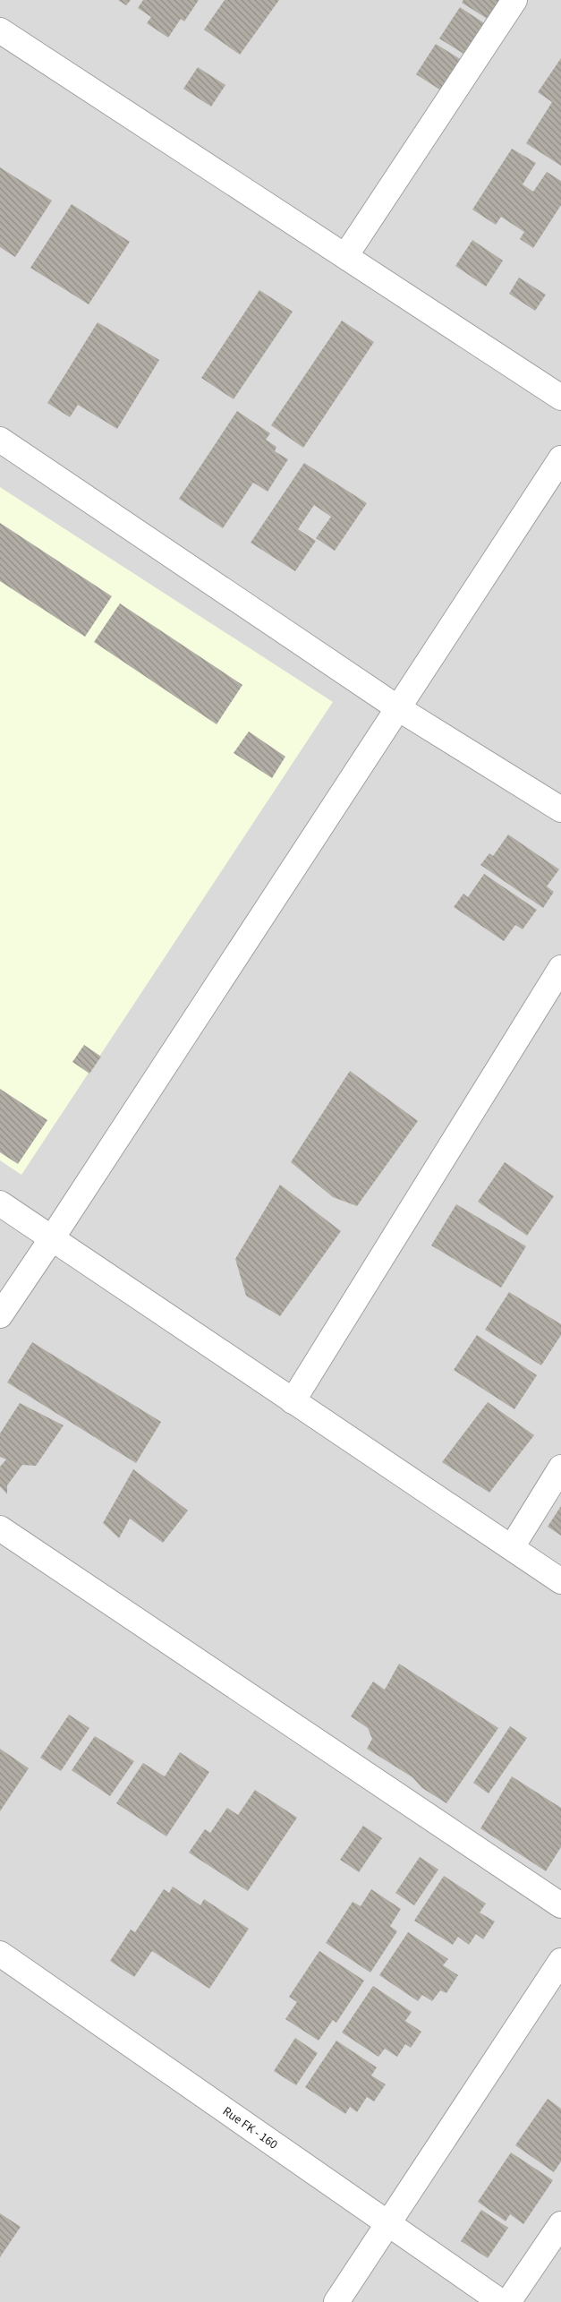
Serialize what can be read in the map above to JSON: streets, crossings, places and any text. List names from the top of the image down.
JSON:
{
  "streets": {
    "street": ["Rue FK - 160"]
  }
}
